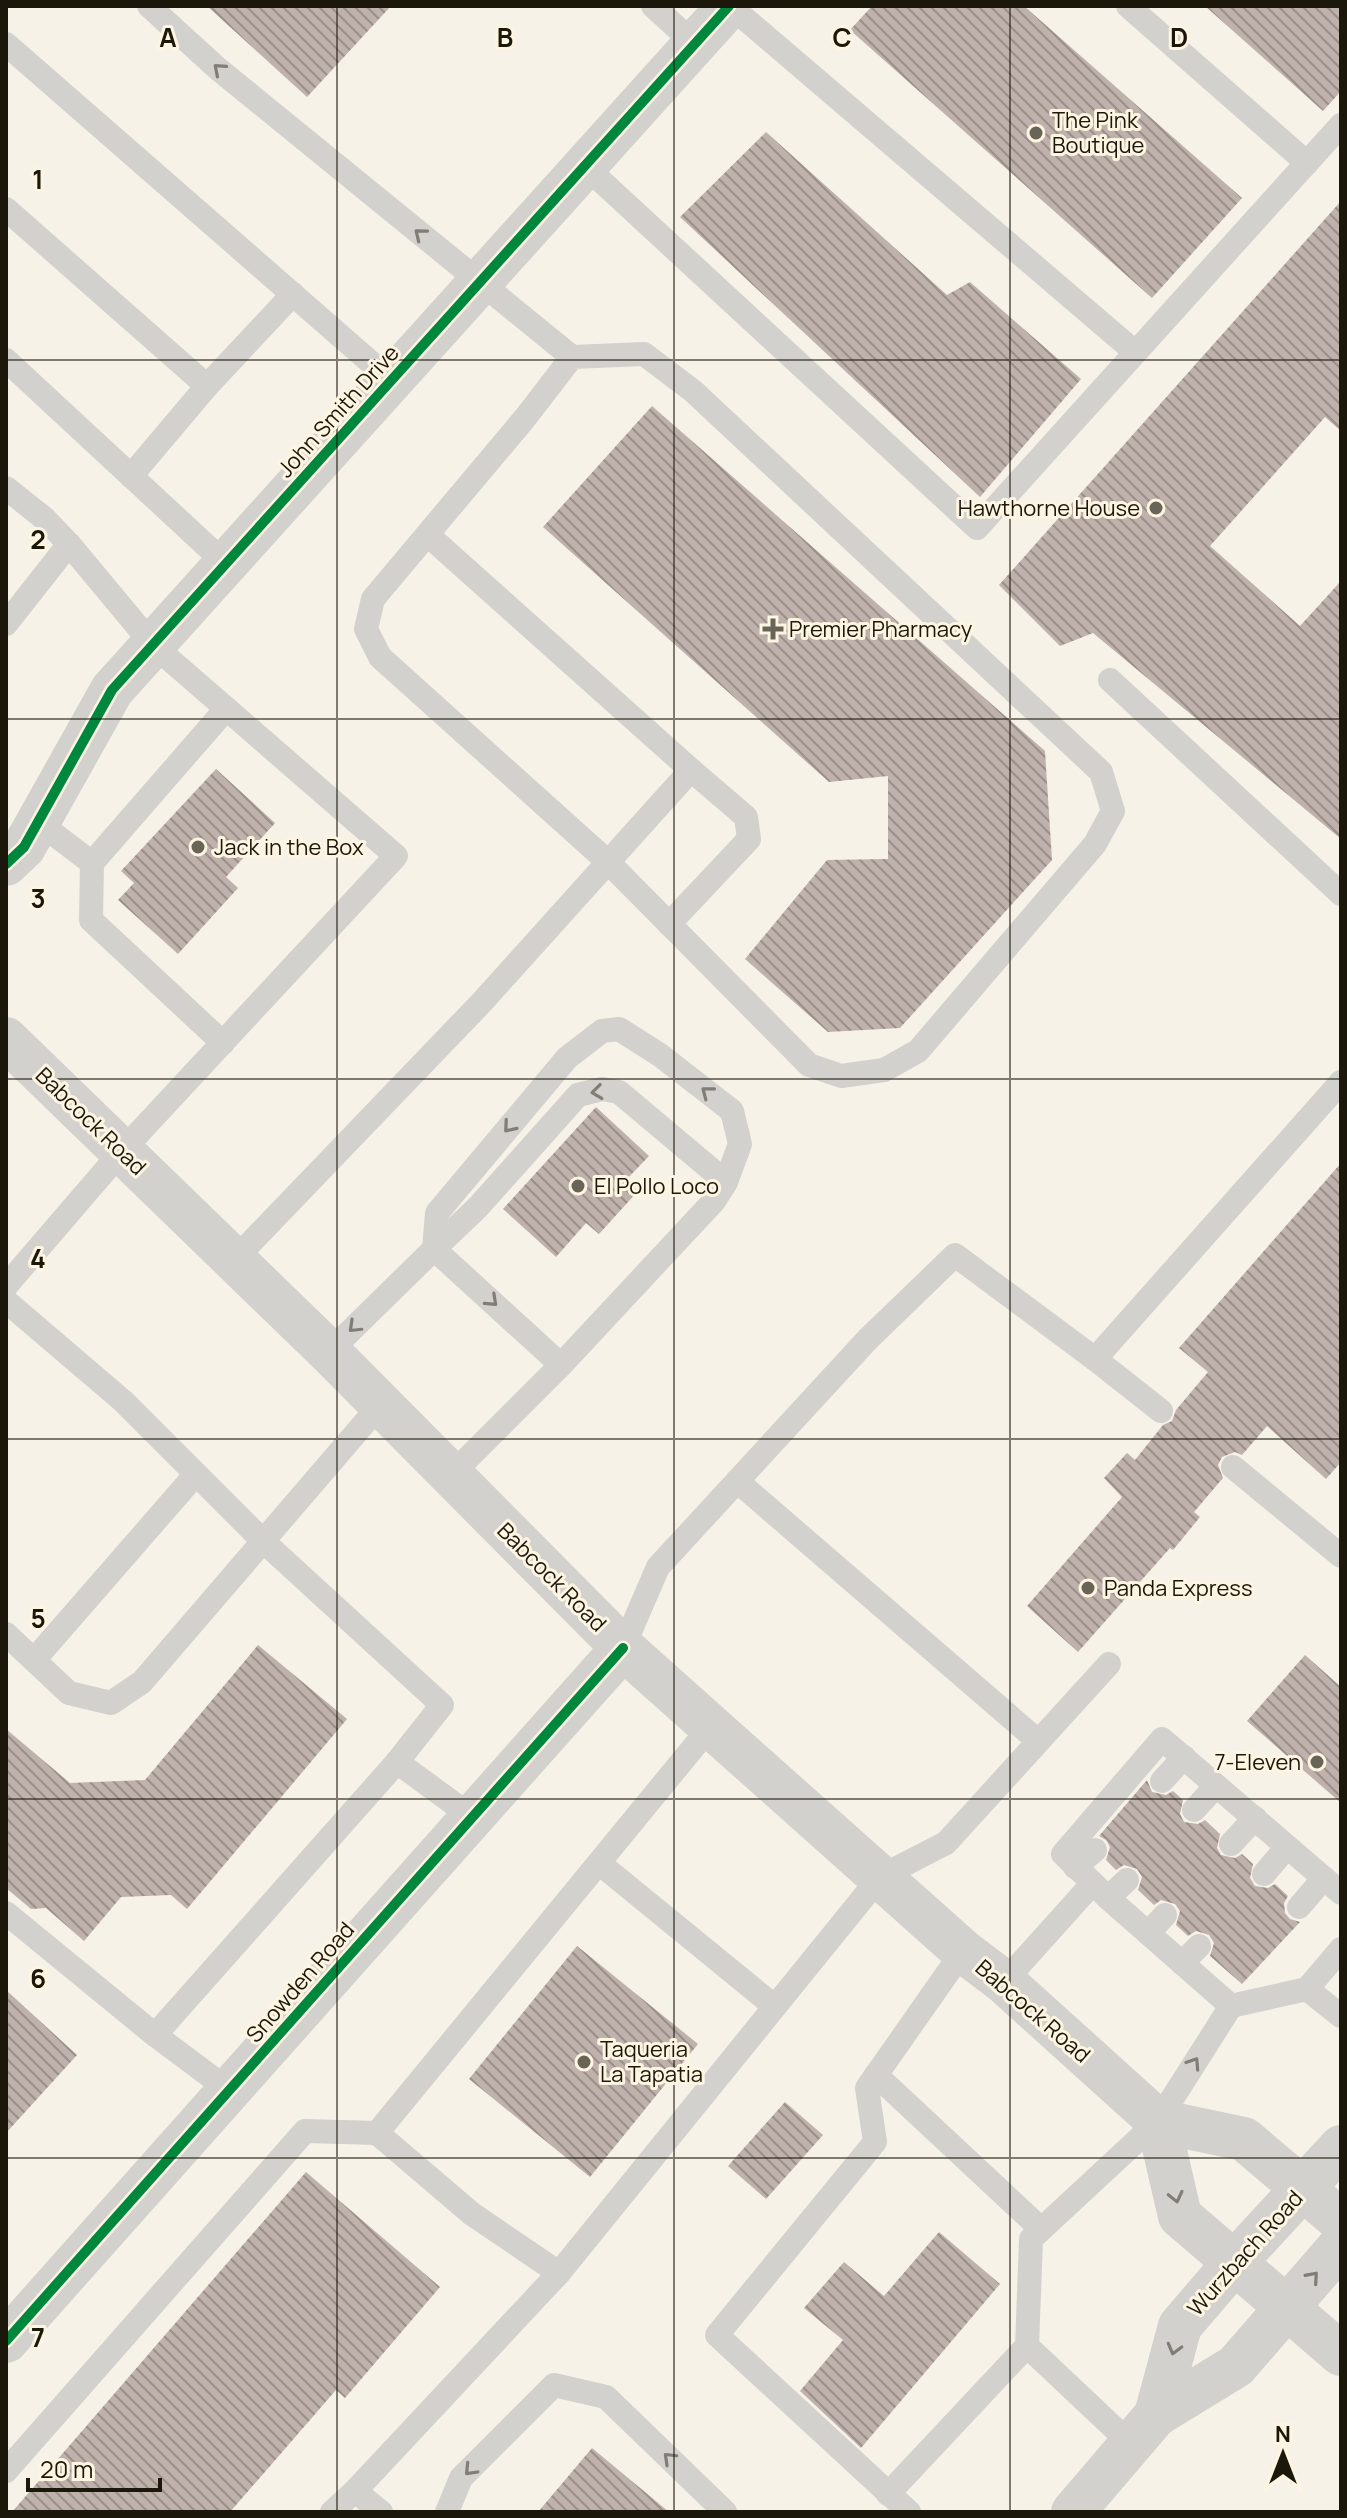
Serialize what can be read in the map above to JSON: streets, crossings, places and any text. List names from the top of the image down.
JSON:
{
  "streets": {
    "main road": [
      "John Smith Drive",
      "Babcock Road",
      "Snowden Road",
      "Wurzbach Road"
    ]
  },
  "crossings": [
    ["Babcock Road", "Snowden Road"]
  ],
  "places": {
    "other": [
      "The Pink Boutique",
      "Hawthorne House",
      "Jack in the Box",
      "El Pollo Loco",
      "Panda Express",
      "7-Eleven",
      "Taqueria La Tapatia"
    ],
    "health": ["Premier Pharmacy"]
  },
  "scale_bar": "20 m",
  "north": "top",
  "grid": {
    "columns": [
      "A",
      "B",
      "C",
      "D"
    ],
    "rows": [
      "1",
      "2",
      "3",
      "4",
      "5",
      "6",
      "7"
    ]
  }
}
